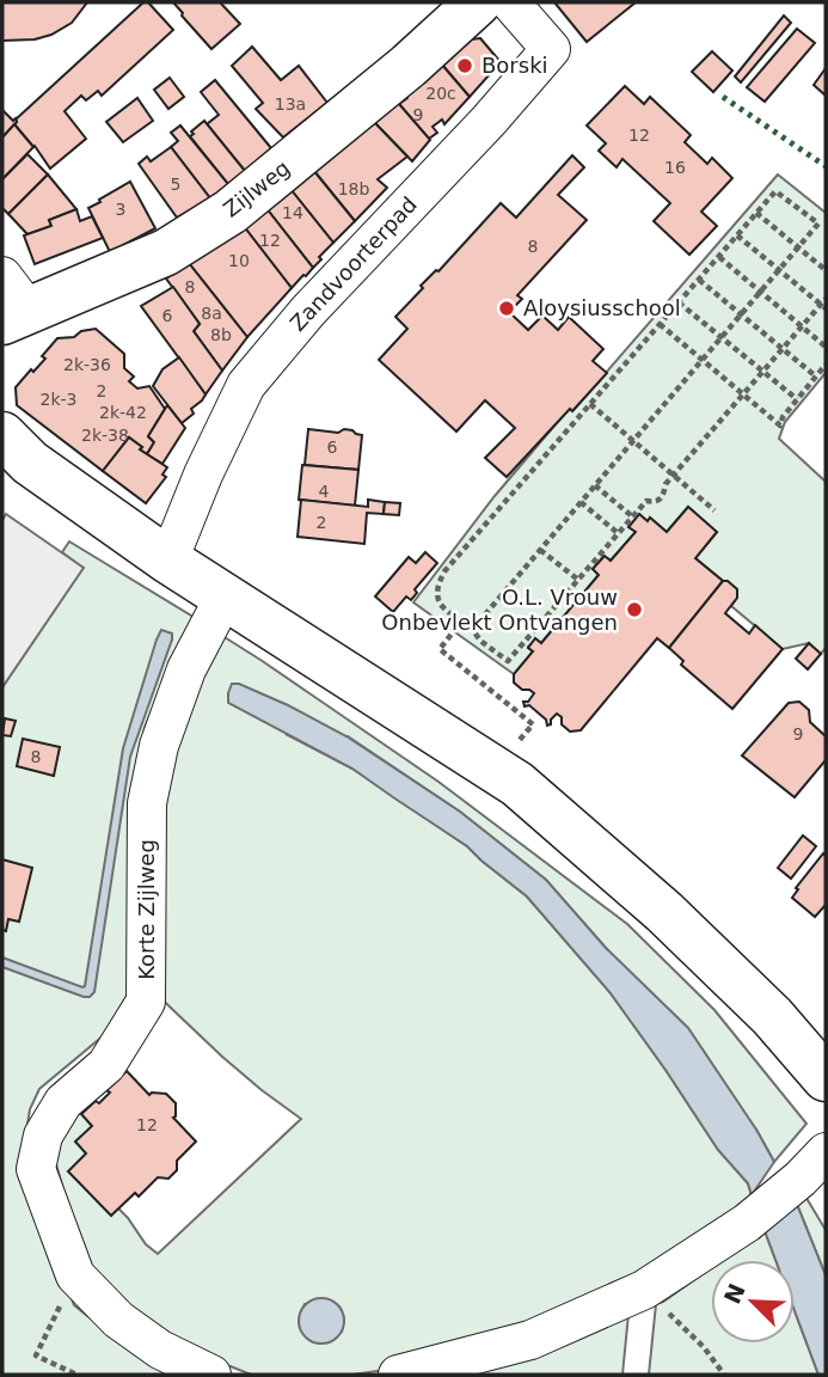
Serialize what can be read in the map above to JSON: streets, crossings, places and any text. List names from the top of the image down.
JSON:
{
  "streets": {
    "main road": ["Zijlweg"],
    "street": ["Zandvoorterpad", "Korte Zijlweg"]
  },
  "places": ["Borski", "Aloysiusschool", "O.L. Vrouw Onbevlekt Ontvangen"],
  "house_numbers": [
    "20c",
    "13a",
    "9",
    "12",
    "16",
    "5",
    "18b",
    "3",
    "14",
    "12",
    "8",
    "10",
    "8",
    "8a",
    "6",
    "8b",
    "2k-36",
    "2",
    "2k-3",
    "2k-42",
    "2k-38",
    "6",
    "4",
    "2",
    "9",
    "8",
    "12"
  ],
  "north": "top left"
}
